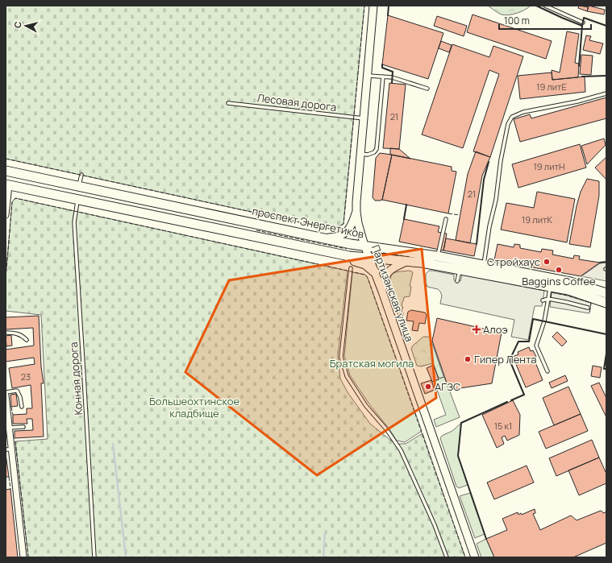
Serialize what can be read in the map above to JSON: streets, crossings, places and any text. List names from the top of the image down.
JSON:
{
  "streets": {
    "main road": ["проспект Энергетиков"],
    "street": ["Партизанская улица"],
    "lane": ["Лесовая дорога", "Конная дорога"]
  },
  "crossings": [
    ["Лесовая дорога", "Партизанская улица"],
    ["проспект Энергетиков", "Партизанская улица"]
  ],
  "parks": ["Братская могила", "Большеохтинское кладбище"],
  "places": {
    "other": [
      "Стройхаус",
      "Baggins Coffee",
      "Гипер Лента",
      "АГЗС"
    ],
    "health": ["Алоэ"]
  },
  "house_numbers": [
    "19 литЕ",
    "21",
    "19 литН",
    "21",
    "19 литК",
    "23",
    "15 к1"
  ],
  "scale_bar": "100 m",
  "north": "left"
}
